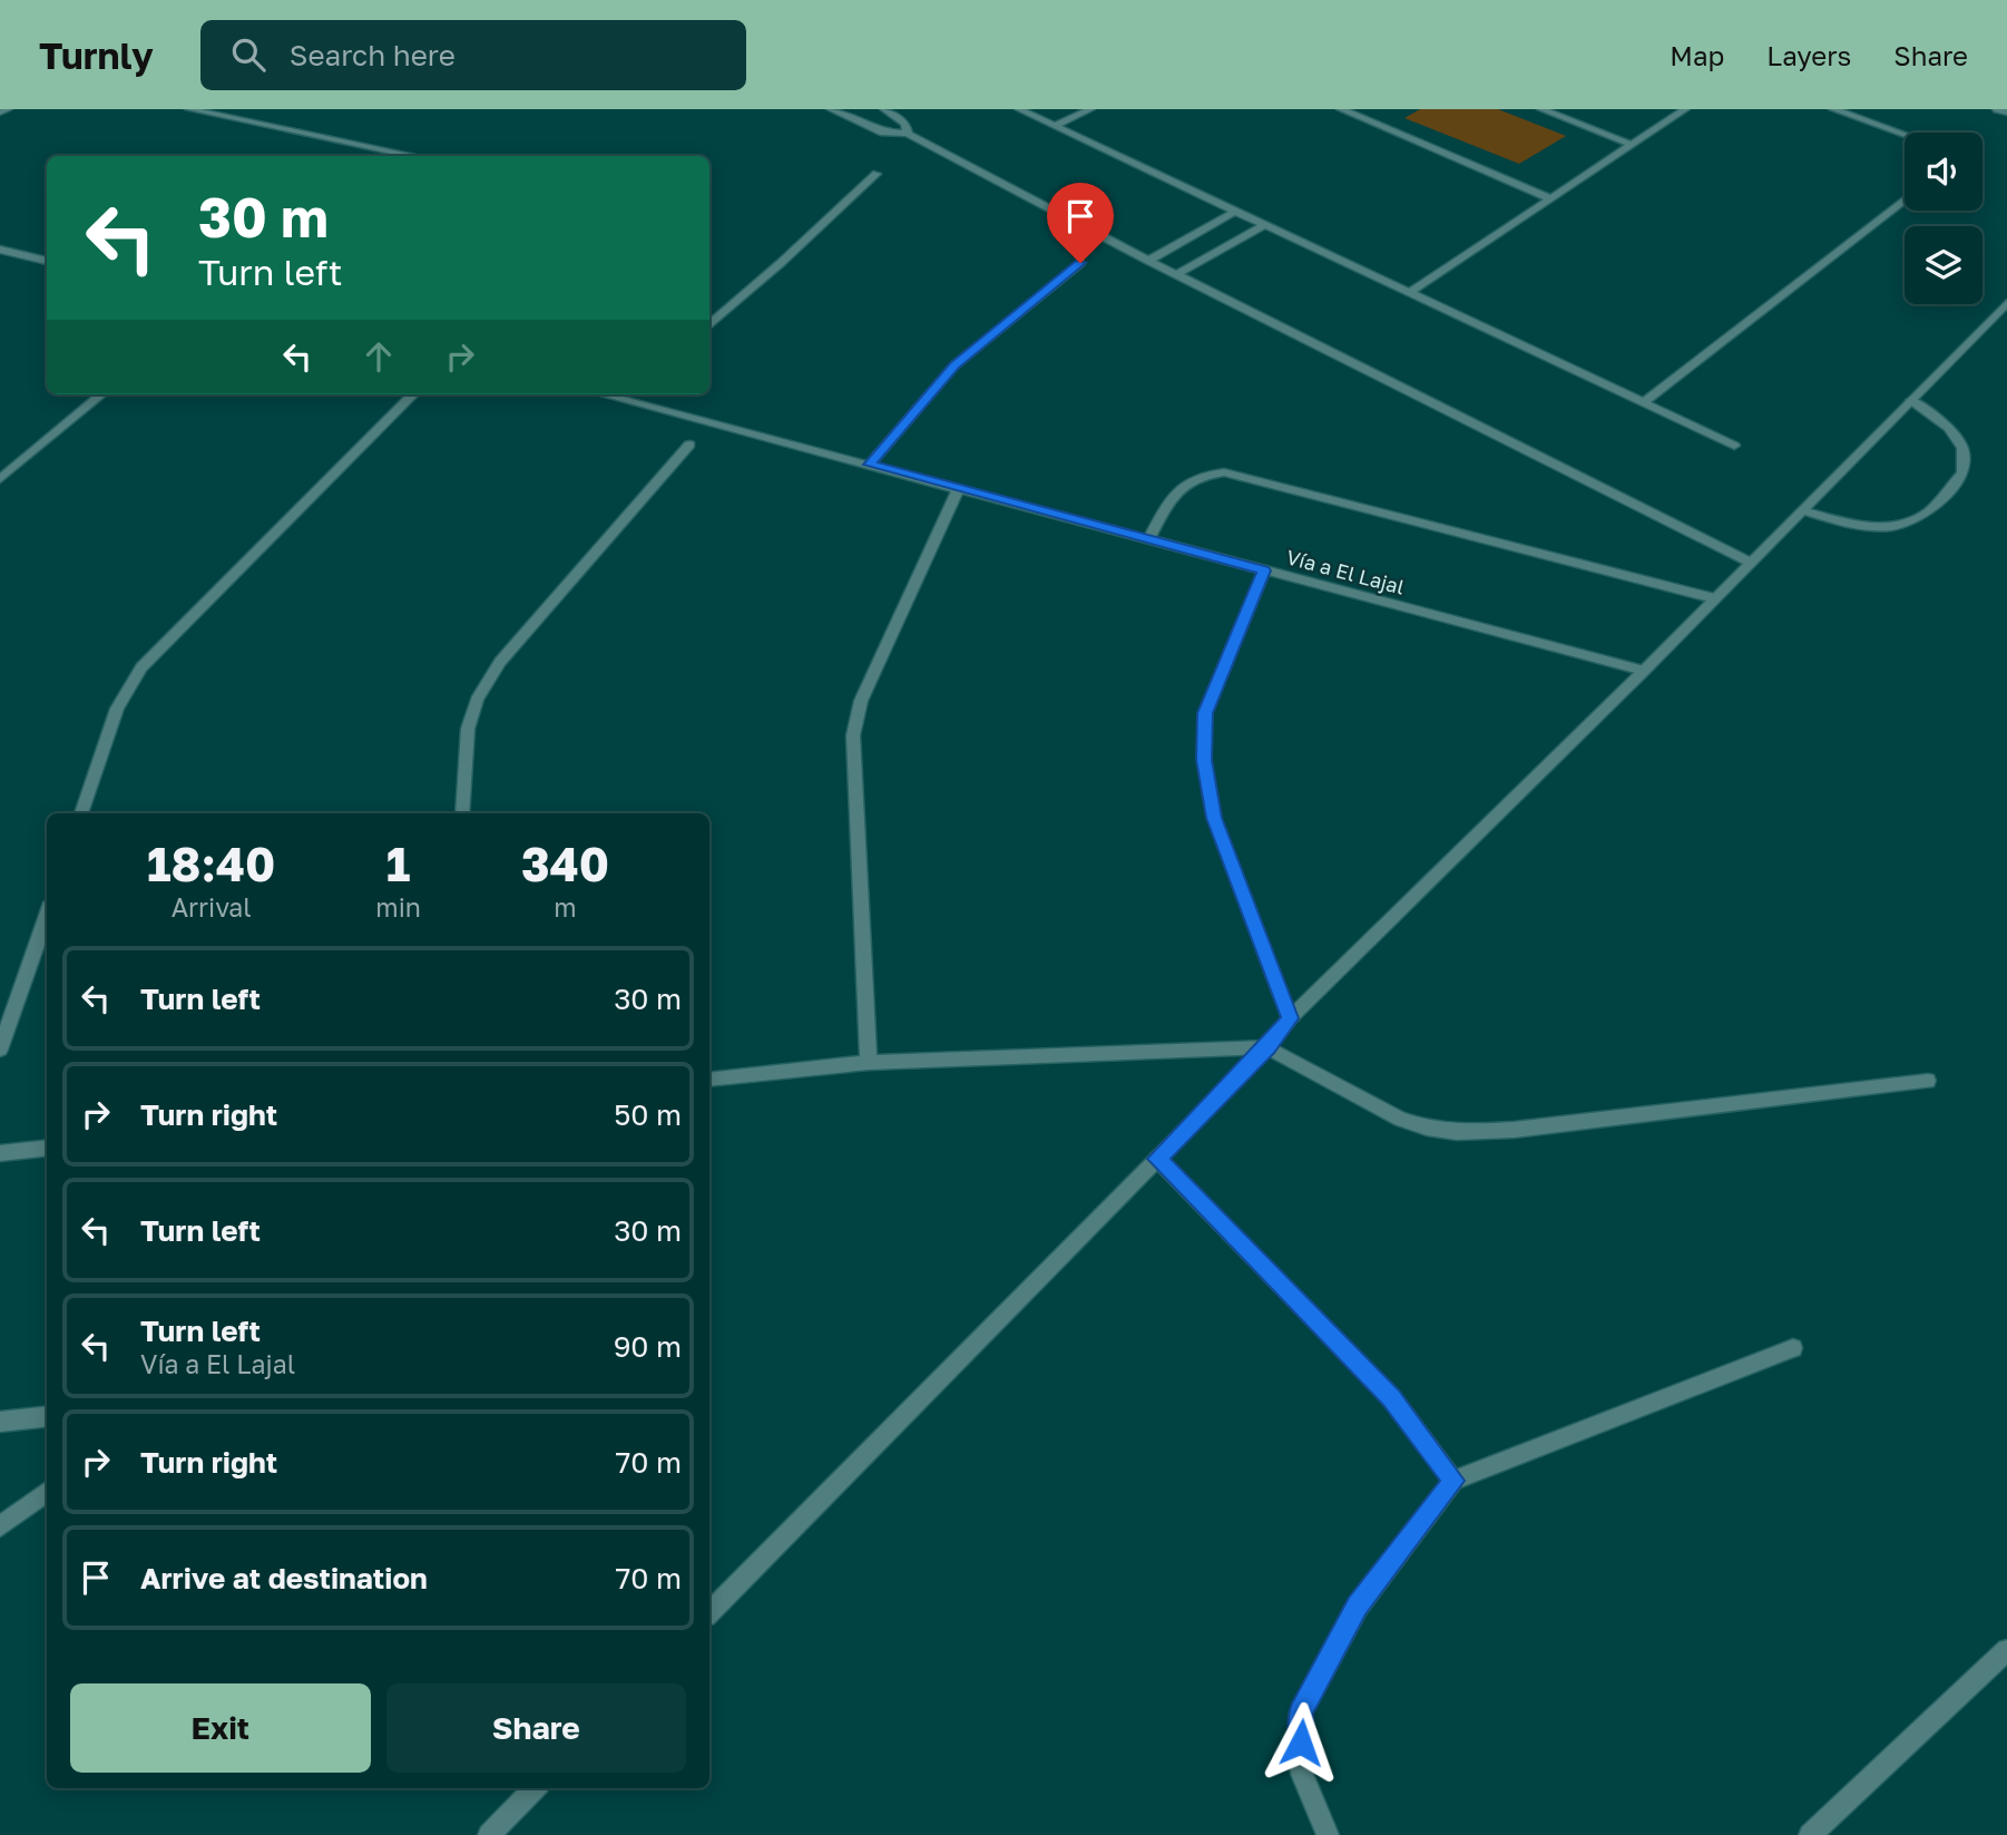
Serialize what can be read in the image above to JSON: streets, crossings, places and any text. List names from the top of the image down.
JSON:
{
  "streets": {
    "street": ["Vía a El Lajal"]
  },
  "page": {
    "header": "Turnly",
    "search": "Search here",
    "nav": ["Map", "Layers", "Share"],
    "turn": ["30 m", "Turn left"],
    "eta": [
      "18:40",
      "Arrival",
      "1",
      "min",
      "340",
      "m"
    ],
    "list": [
      {
        "name": "Turn left",
        "value": "30 m"
      },
      {
        "name": "Turn right",
        "value": "50 m"
      },
      {
        "name": "Turn left",
        "value": "30 m"
      },
      {
        "name": "Turn left",
        "note": "Vía a El Lajal",
        "value": "90 m"
      },
      {
        "name": "Turn right",
        "value": "70 m"
      },
      {
        "name": "Arrive at destination",
        "value": "70 m"
      }
    ],
    "buttons": ["Exit", "Share"]
  }
}
